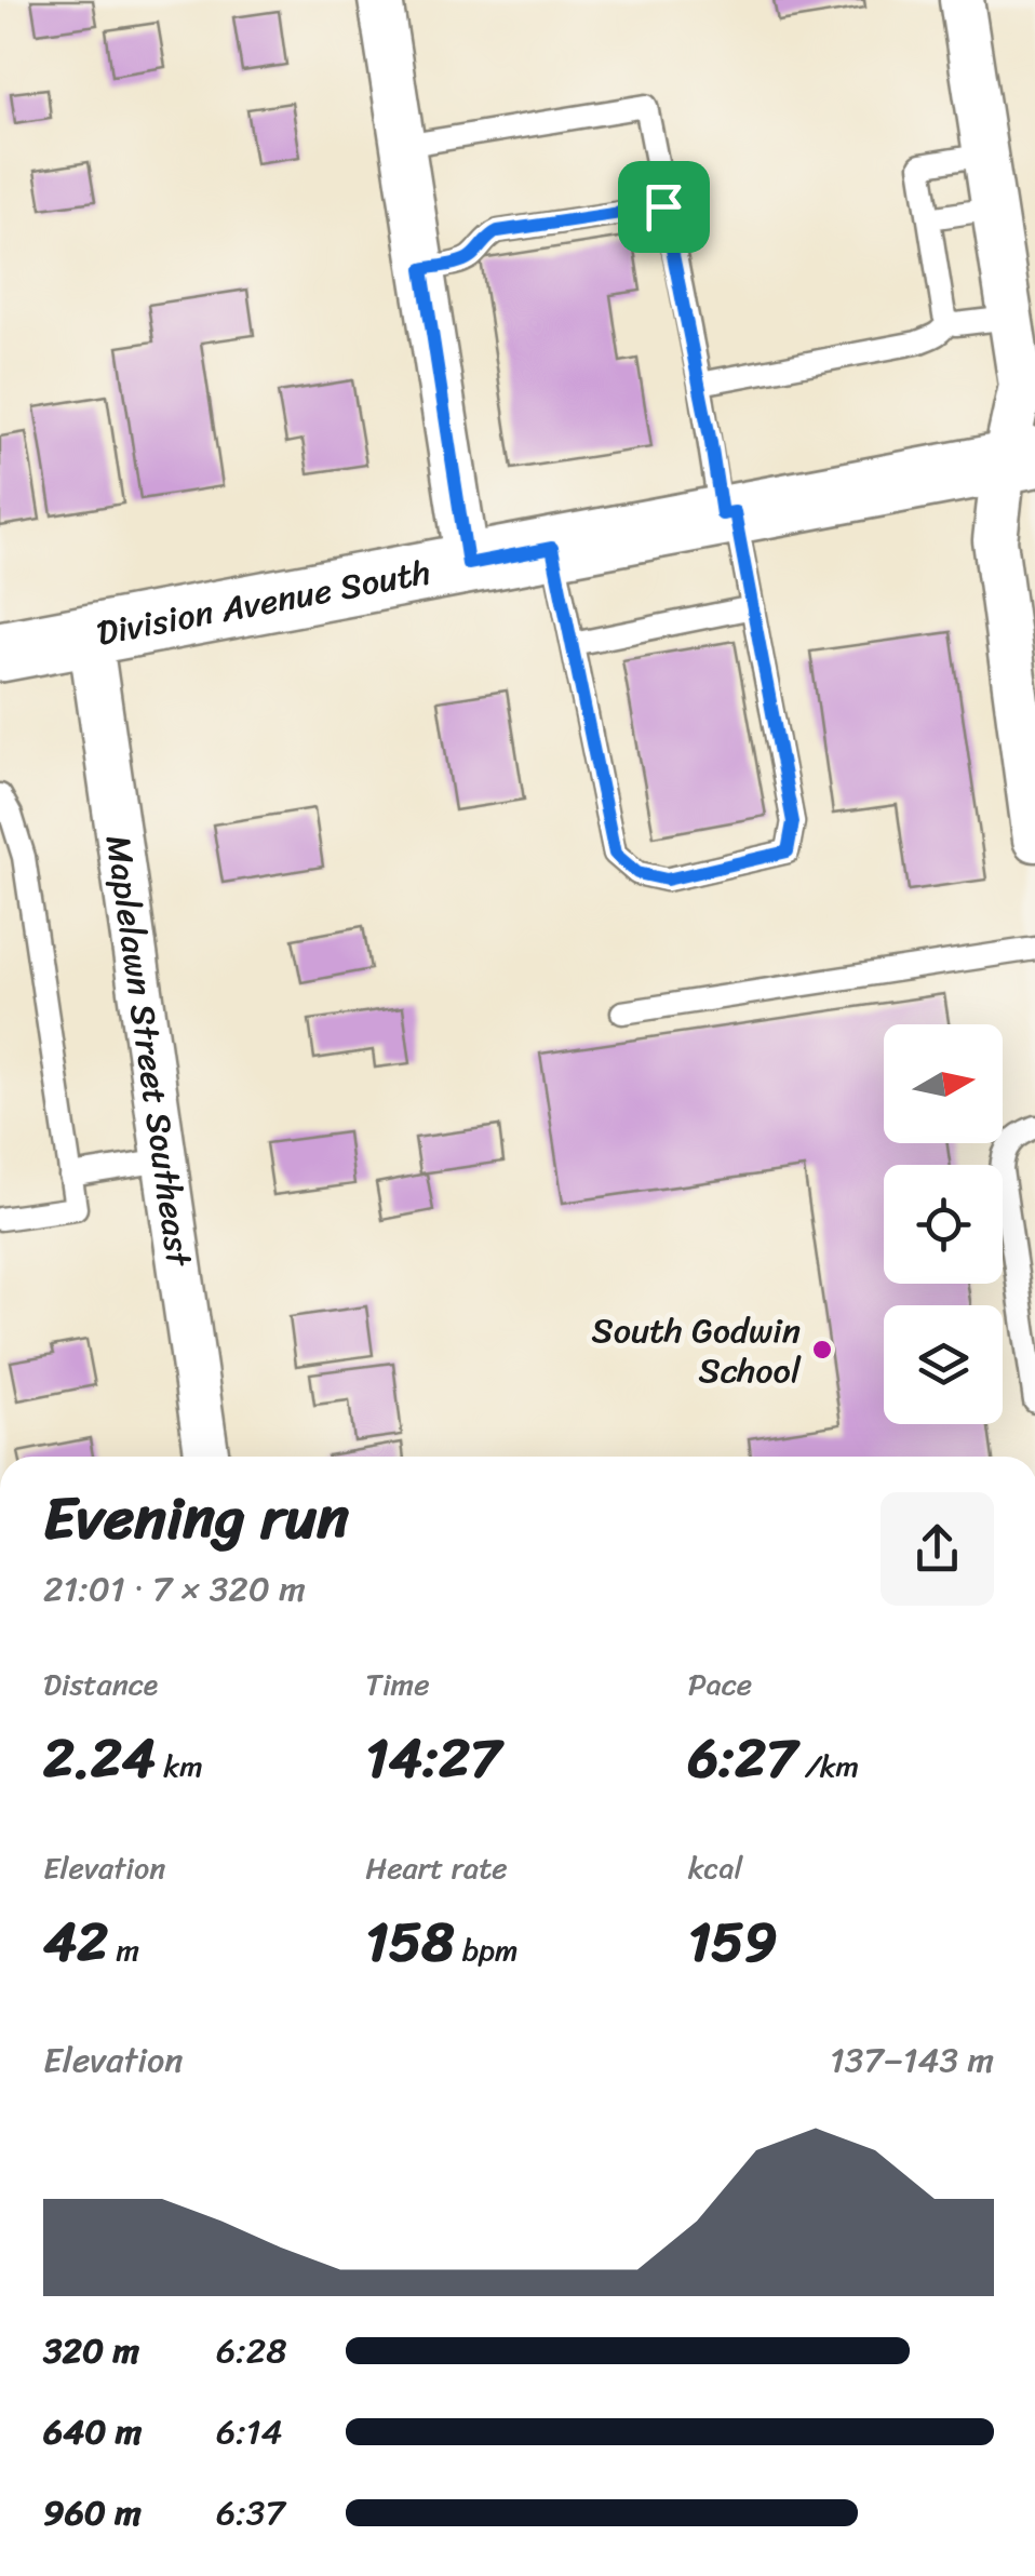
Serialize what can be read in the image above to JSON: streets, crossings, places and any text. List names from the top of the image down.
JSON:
{
  "streets": {
    "main road": ["Division Avenue South"],
    "street": ["Maplelawn Street Southeast"]
  },
  "crossings": [
    ["Division Avenue South", "Maplelawn Street Southeast"]
  ],
  "places": ["South Godwin School"],
  "north": "right",
  "page": {
    "heading": ["Evening run", "21:01 · 7 × 320 m"],
    "stats": [
      ["Distance", "2.24 km"],
      ["Time", "14:27"],
      ["Pace", "6:27 /km"],
      ["Elevation", "42 m"],
      ["Heart rate", "158 bpm"],
      ["kcal", "159"]
    ],
    "chart": ["Elevation", "137–143 m"],
    "list": [
      {
        "name": "320 m",
        "note": "6:28"
      },
      {
        "name": "640 m",
        "note": "6:14"
      },
      {
        "name": "960 m",
        "note": "6:37"
      }
    ]
  }
}
